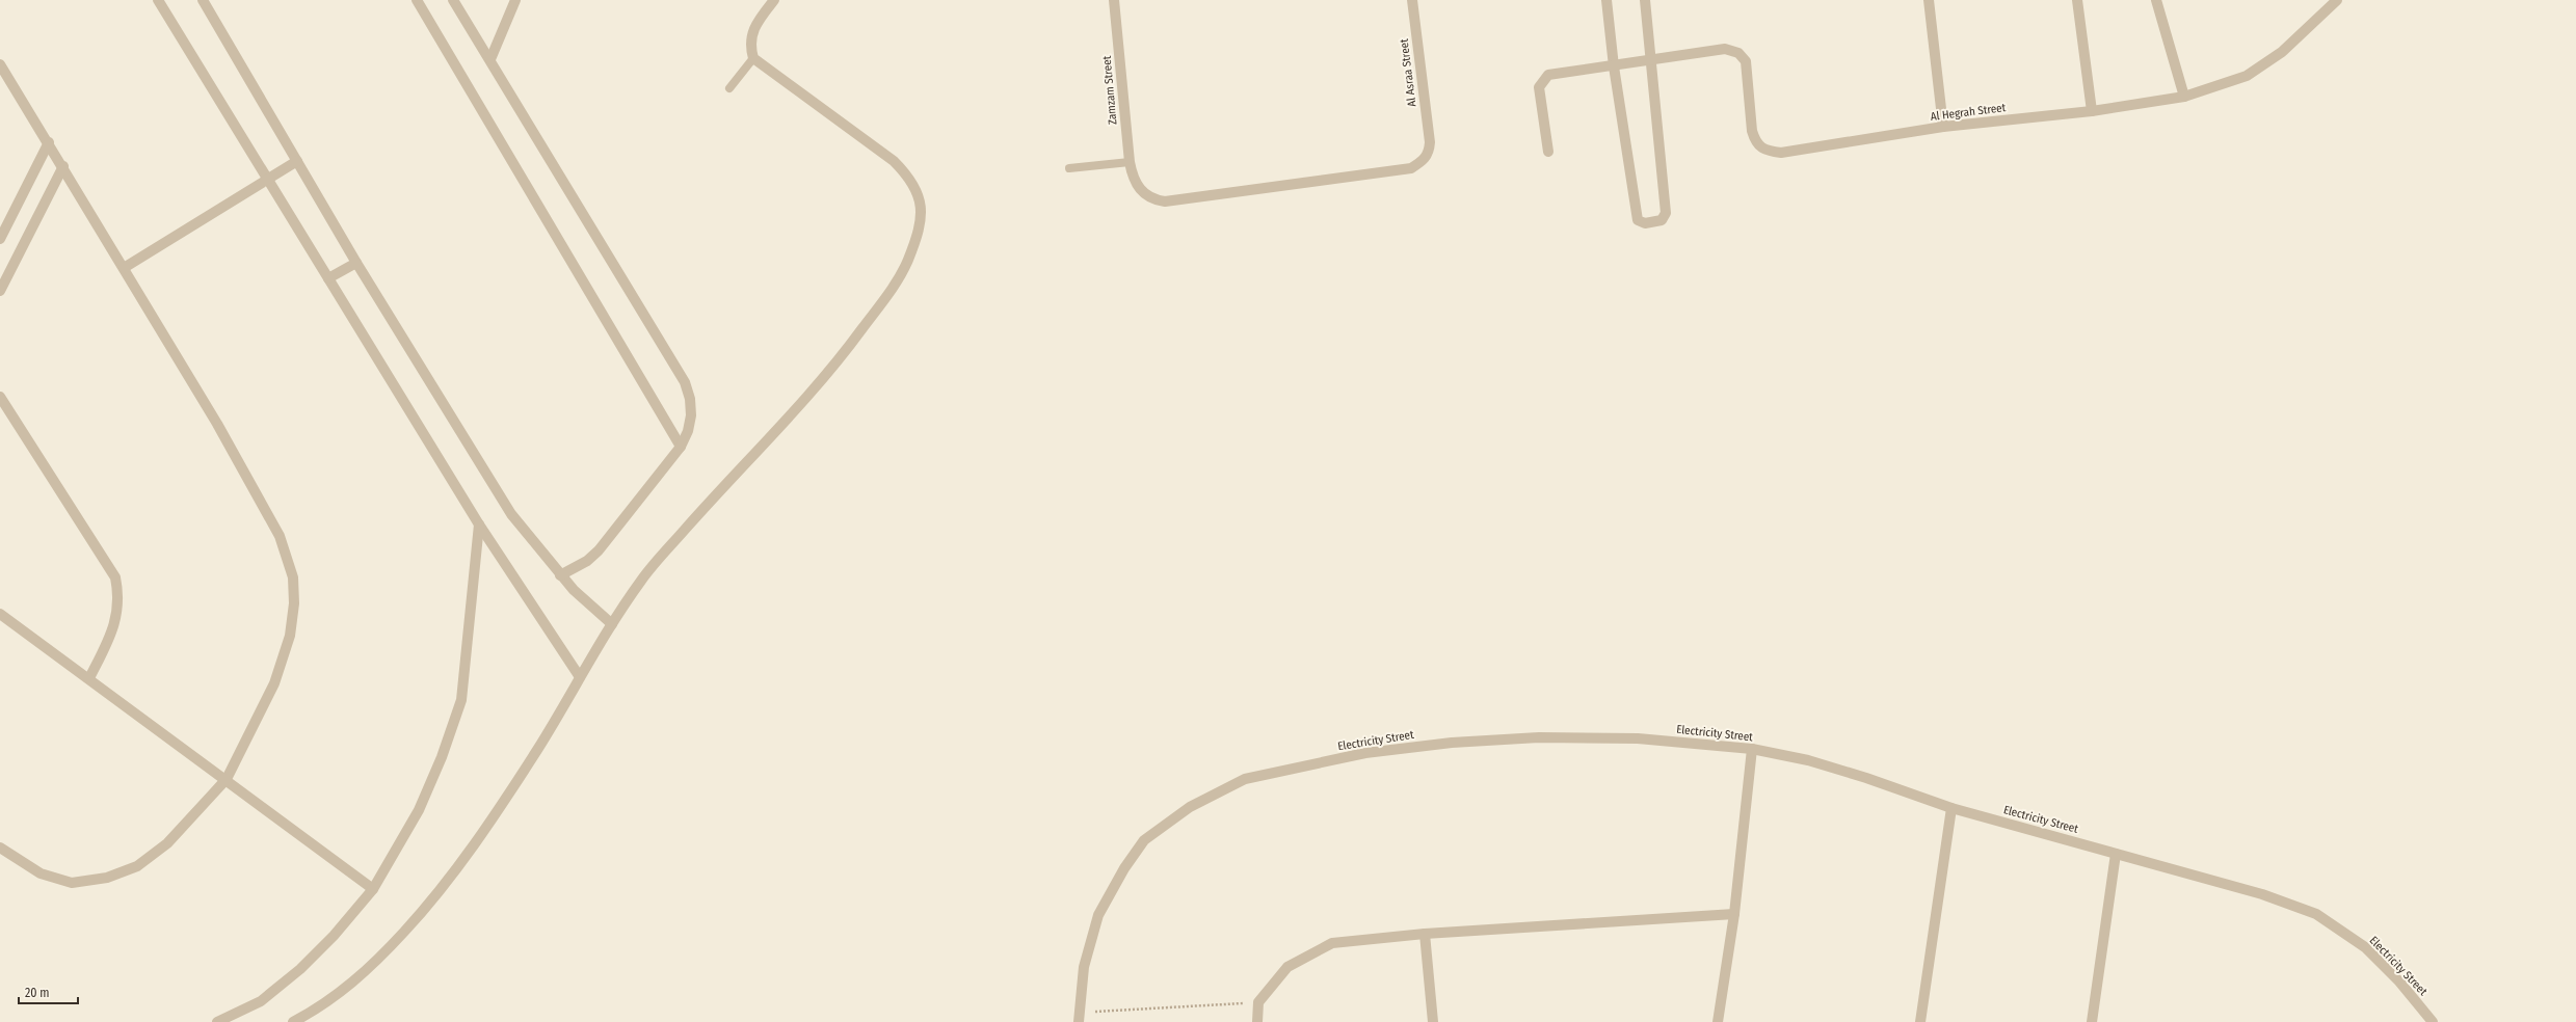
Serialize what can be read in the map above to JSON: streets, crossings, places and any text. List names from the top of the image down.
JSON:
{
  "streets": {
    "street": [
      "Al Asraa Street",
      "Zamzam Street",
      "Al Hegrah Street",
      "Electricity Street"
    ]
  },
  "crossings": [
    ["Al Asraa Street", "Zamzam Street"]
  ],
  "scale_bar": "20 m"
}
